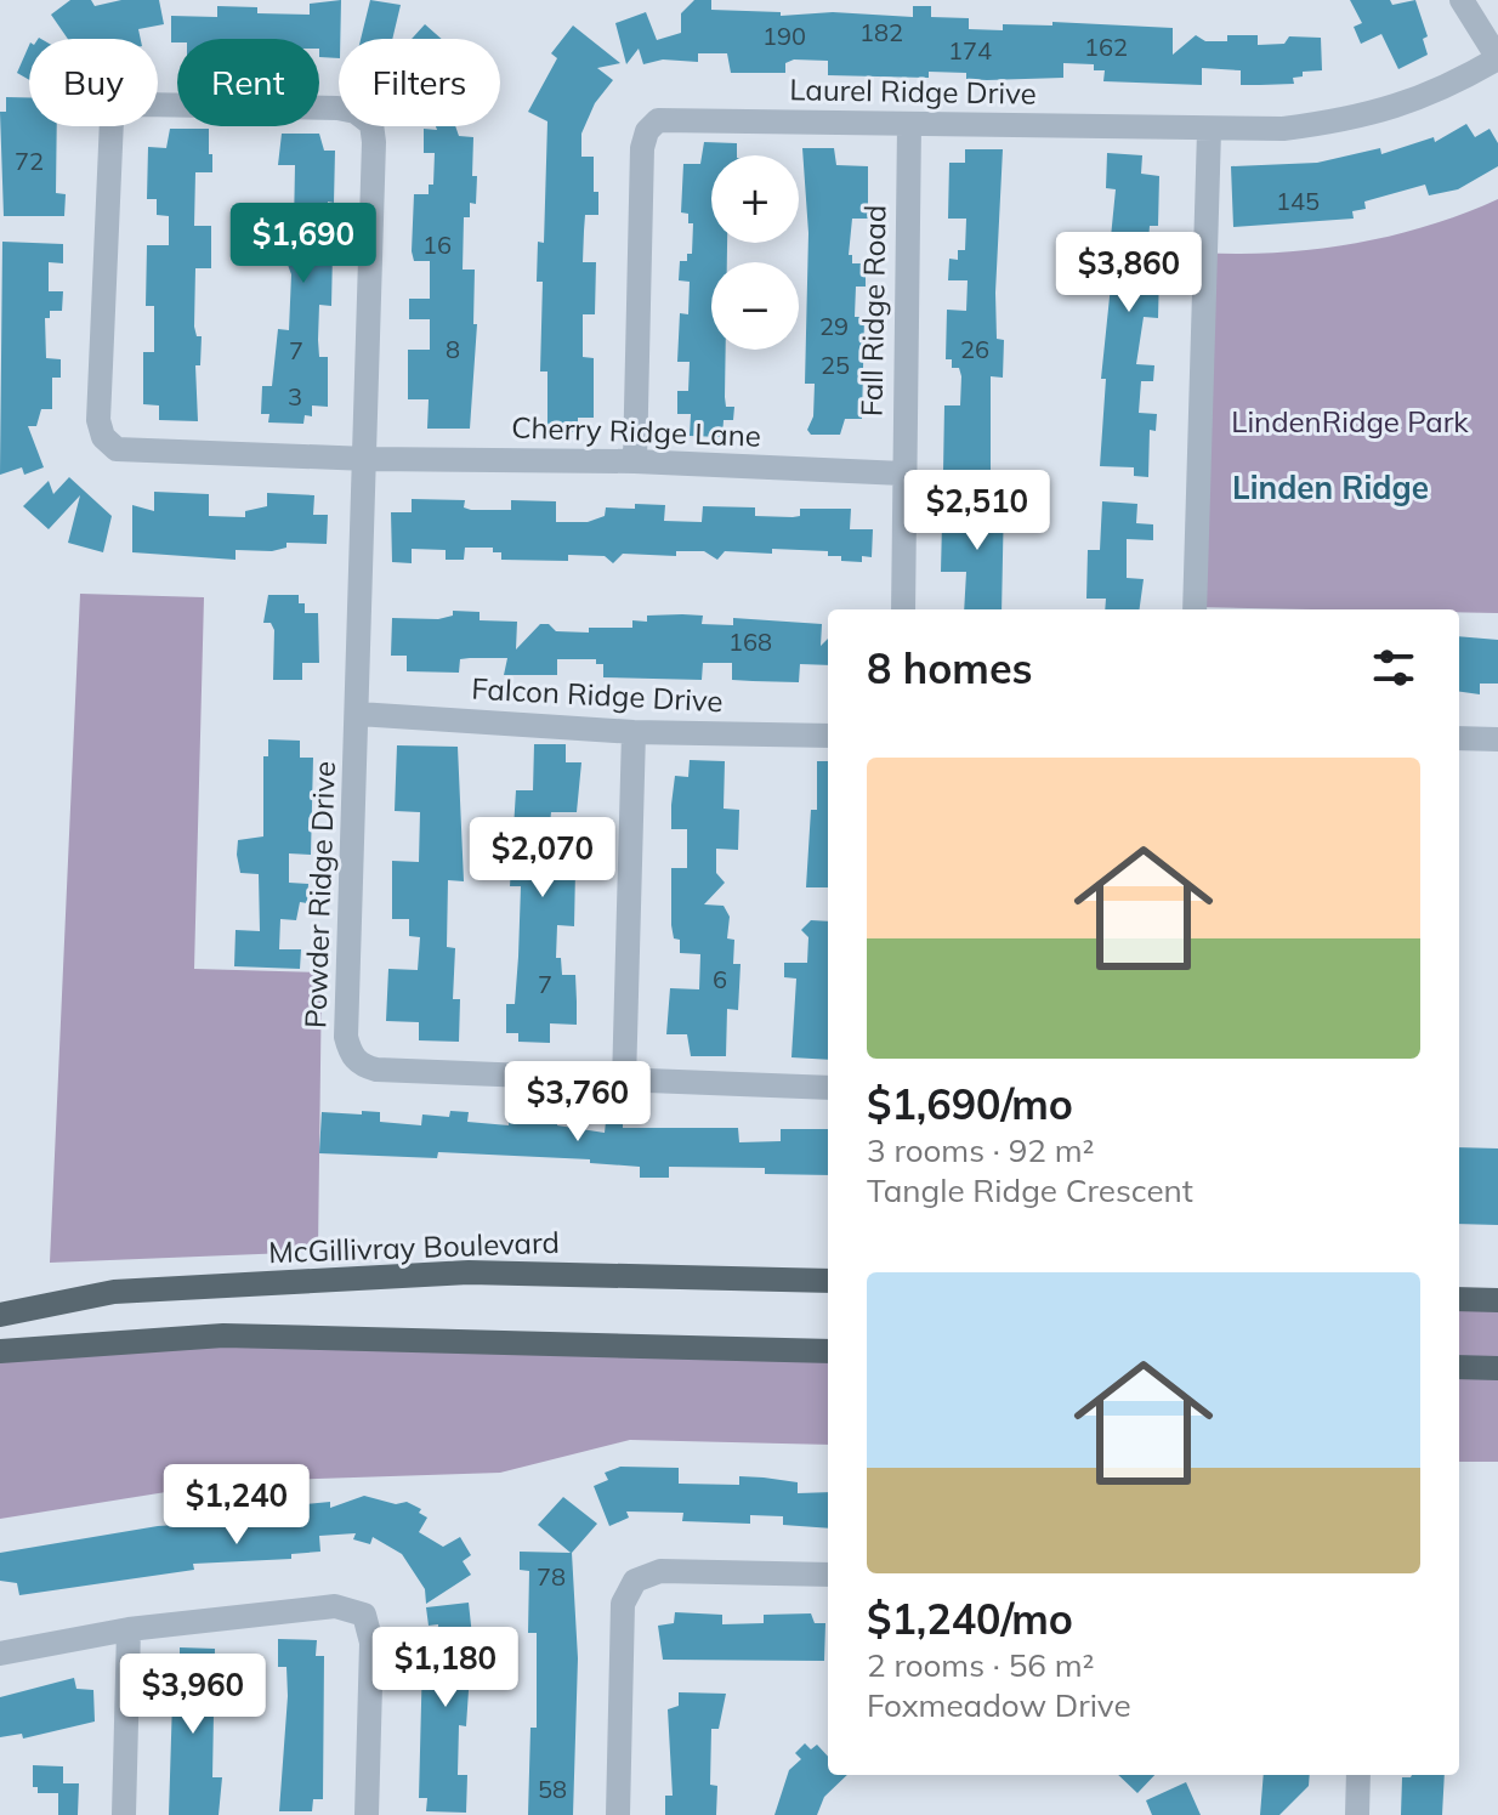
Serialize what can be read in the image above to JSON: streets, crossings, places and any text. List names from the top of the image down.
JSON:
{
  "streets": {
    "main road": ["McGillivray Boulevard"],
    "street": [
      "Laurel Ridge Drive",
      "Fall Ridge Road",
      "Cherry Ridge Lane",
      "Falcon Ridge Drive",
      "Powder Ridge Drive"
    ]
  },
  "crossings": [
    ["Laurel Ridge Drive", "Fall Ridge Road"],
    ["Laurel Ridge Drive", "Cherry Ridge Lane"],
    ["Fall Ridge Road", "Cherry Ridge Lane"],
    ["Falcon Ridge Drive", "Powder Ridge Drive"]
  ],
  "districts": ["Linden Ridge"],
  "parks": ["LindenRidge Park"],
  "house_numbers": [
    "182",
    "190",
    "162",
    "174",
    "72",
    "145",
    "16",
    "29",
    "8",
    "26",
    "7",
    "25",
    "3",
    "168",
    "6",
    "7",
    "78",
    "58"
  ],
  "page": {
    "chip": ["Buy", "Rent", "Filters"],
    "map_buttons": ["+", "−"],
    "price": [
      "$1,690",
      "$3,860",
      "$2,510",
      "$2,070",
      "$3,760",
      "$1,240",
      "$1,180",
      "$3,960"
    ],
    "heading": "8 homes",
    "list": [
      {
        "name": "$1,690/mo",
        "note": "3 rooms · 92 m² · Tangle Ridge Crescent"
      },
      {
        "name": "$1,240/mo",
        "note": "2 rooms · 56 m² · Foxmeadow Drive"
      }
    ]
  }
}
